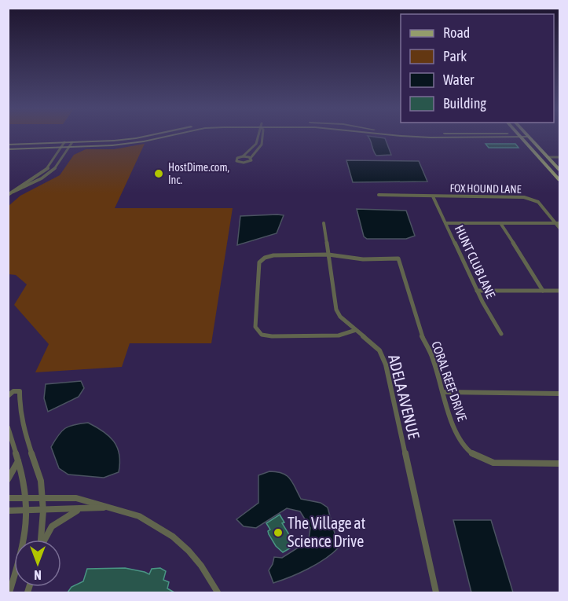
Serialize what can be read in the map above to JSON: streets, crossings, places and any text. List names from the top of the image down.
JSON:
{
  "streets": {
    "street": [
      "FOX HOUND LANE",
      "HUNT CLUB LANE",
      "CORAL REEF DRIVE",
      "ADELA AVENUE"
    ]
  },
  "crossings": [
    ["FOX HOUND LANE", "HUNT CLUB LANE"],
    ["CORAL REEF DRIVE", "ADELA AVENUE"]
  ],
  "places": ["HostDime.com, Inc.", "The Village at Science Drive"],
  "legend": [
    "Road",
    "Park",
    "Water",
    "Building"
  ],
  "north": "bottom"
}
